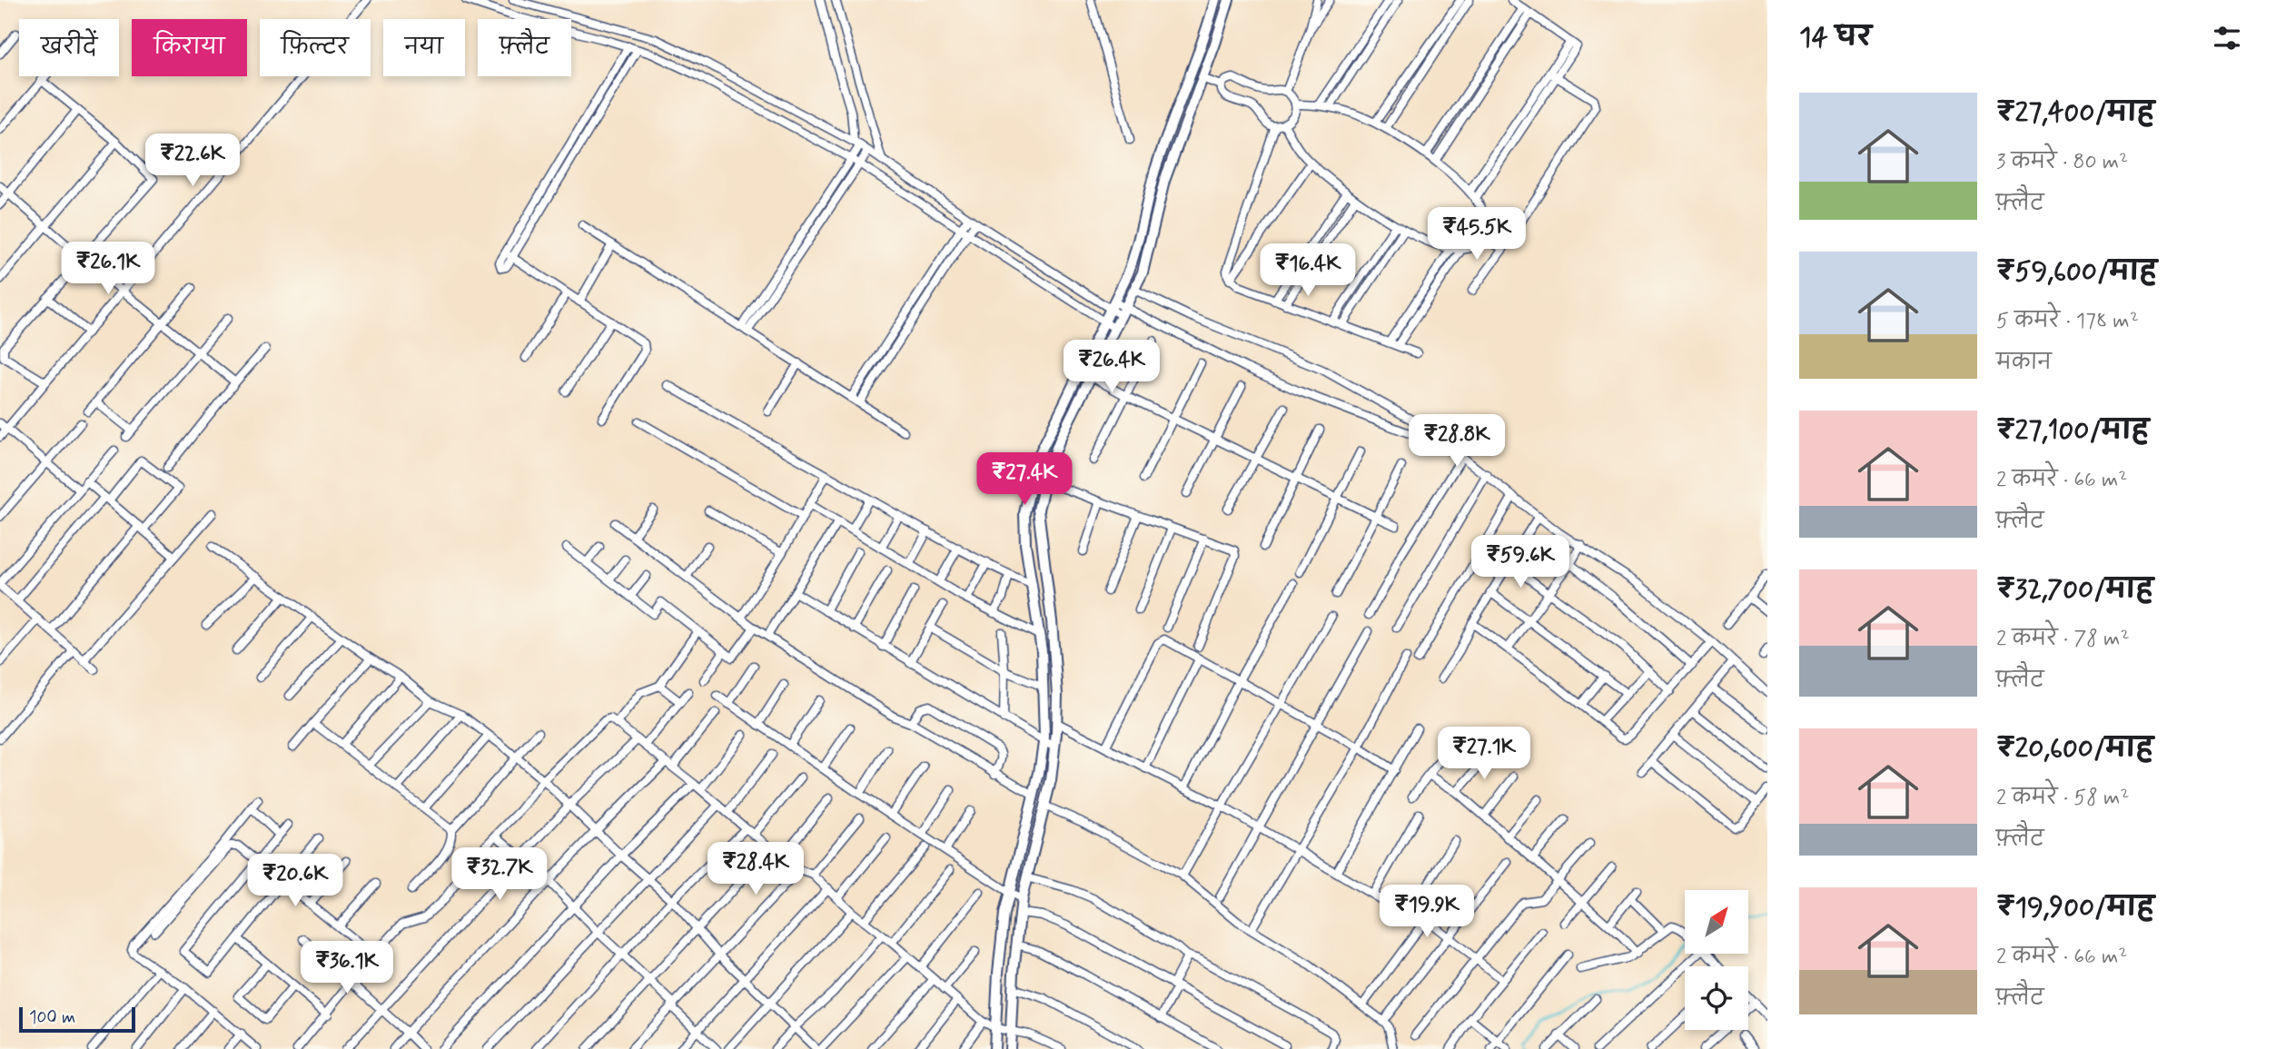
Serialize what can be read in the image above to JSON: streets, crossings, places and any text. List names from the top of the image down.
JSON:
{
  "scale_bar": "100 m",
  "north": "top right",
  "page": {
    "heading": "14 घर",
    "chip": [
      "खरीदें",
      "किराया",
      "फ़िल्टर",
      "नया",
      "फ़्लैट"
    ],
    "list": [
      {
        "name": "₹27,400/माह",
        "note": "3 कमरे · 80 m² · फ़्लैट"
      },
      {
        "name": "₹59,600/माह",
        "note": "5 कमरे · 178 m² · मकान"
      },
      {
        "name": "₹27,100/माह",
        "note": "2 कमरे · 66 m² · फ़्लैट"
      },
      {
        "name": "₹32,700/माह",
        "note": "2 कमरे · 78 m² · फ़्लैट"
      },
      {
        "name": "₹20,600/माह",
        "note": "2 कमरे · 58 m² · फ़्लैट"
      },
      {
        "name": "₹19,900/माह",
        "note": "2 कमरे · 66 m² · फ़्लैट"
      }
    ],
    "price": [
      "₹22.6K",
      "₹45.5K",
      "₹26.1K",
      "₹16.4K",
      "₹26.4K",
      "₹28.8K",
      "₹27.4K",
      "₹59.6K",
      "₹27.1K",
      "₹28.4K",
      "₹32.7K",
      "₹20.6K",
      "₹19.9K",
      "₹36.1K"
    ],
    "scale": "100 m"
  }
}
